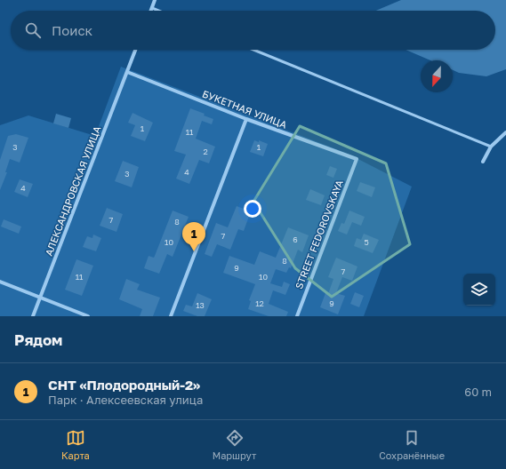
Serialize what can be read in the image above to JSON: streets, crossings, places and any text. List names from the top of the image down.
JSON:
{
  "streets": {
    "street": ["БУКЕТНАЯ УЛИЦА", "АЛЕКСАНДРОВСКАЯ УЛИЦА", "STREET FEDOROVSKAYA"]
  },
  "crossings": [
    ["БУКЕТНАЯ УЛИЦА", "АЛЕКСАНДРОВСКАЯ УЛИЦА"],
    ["БУКЕТНАЯ УЛИЦА", "STREET FEDOROVSKAYA"]
  ],
  "house_numbers": [
    "1",
    "11",
    "3",
    "1",
    "2",
    "4",
    "3",
    "4",
    "7",
    "8",
    "7",
    "6",
    "10",
    "5",
    "8",
    "9",
    "7",
    "11",
    "10",
    "12",
    "9",
    "13"
  ],
  "north": "bottom",
  "page": {
    "search": "Поиск",
    "pins": "1",
    "heading": "Рядом",
    "list": [
      {
        "mark": "1",
        "name": "СНТ «Плодородный-2»",
        "note": "Парк · Алексеевская улица",
        "value": "60 m"
      }
    ],
    "nav": ["Карта", "Маршрут", "Сохранённые"]
  }
}
